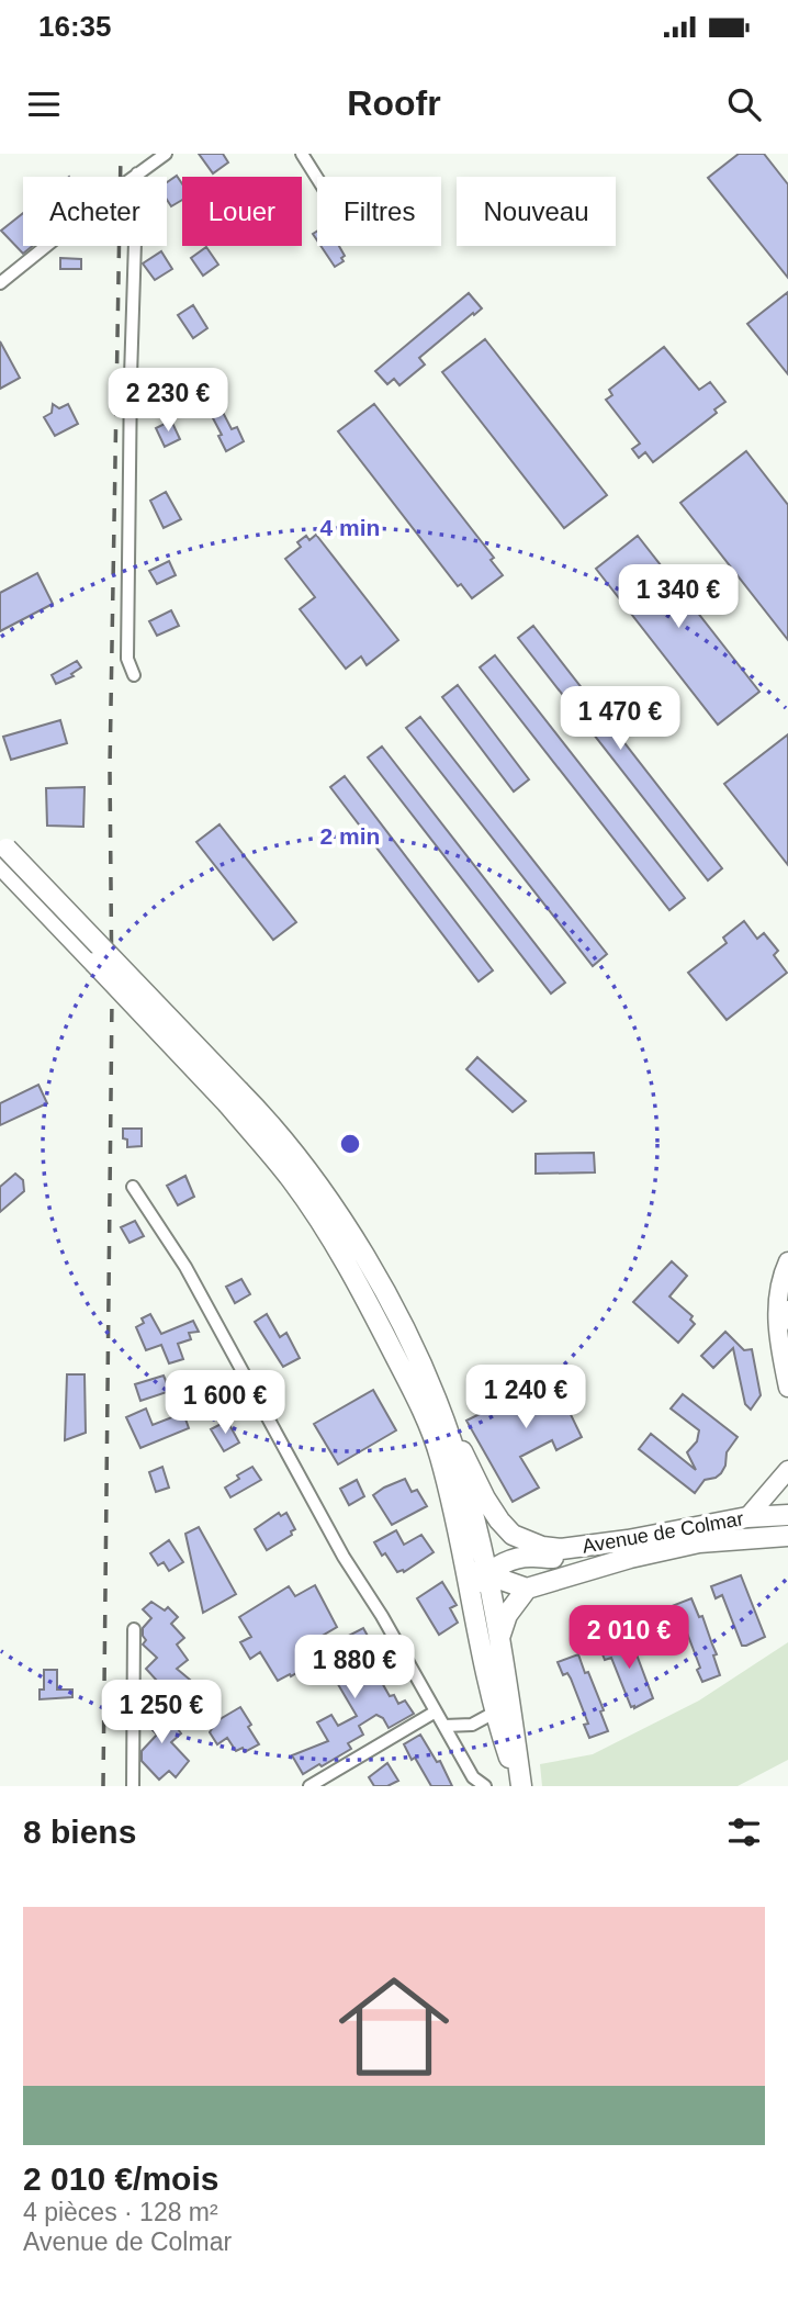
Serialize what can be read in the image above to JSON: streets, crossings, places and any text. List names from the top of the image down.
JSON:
{
  "streets": {
    "main road": ["Avenue de Colmar"]
  },
  "page": {
    "status": "16:35",
    "header": "Roofr",
    "chip": [
      "Acheter",
      "Louer",
      "Filtres",
      "Nouveau"
    ],
    "price": [
      "2 230 €",
      "1 340 €",
      "1 470 €",
      "1 240 €",
      "1 600 €",
      "2 010 €",
      "1 880 €",
      "1 250 €"
    ],
    "heading": "8 biens",
    "list": [
      {
        "name": "2 010 €/mois",
        "note": "4 pièces · 128 m² · Avenue de Colmar"
      }
    ]
  },
  "rings": ["4 min", "2 min"]
}
